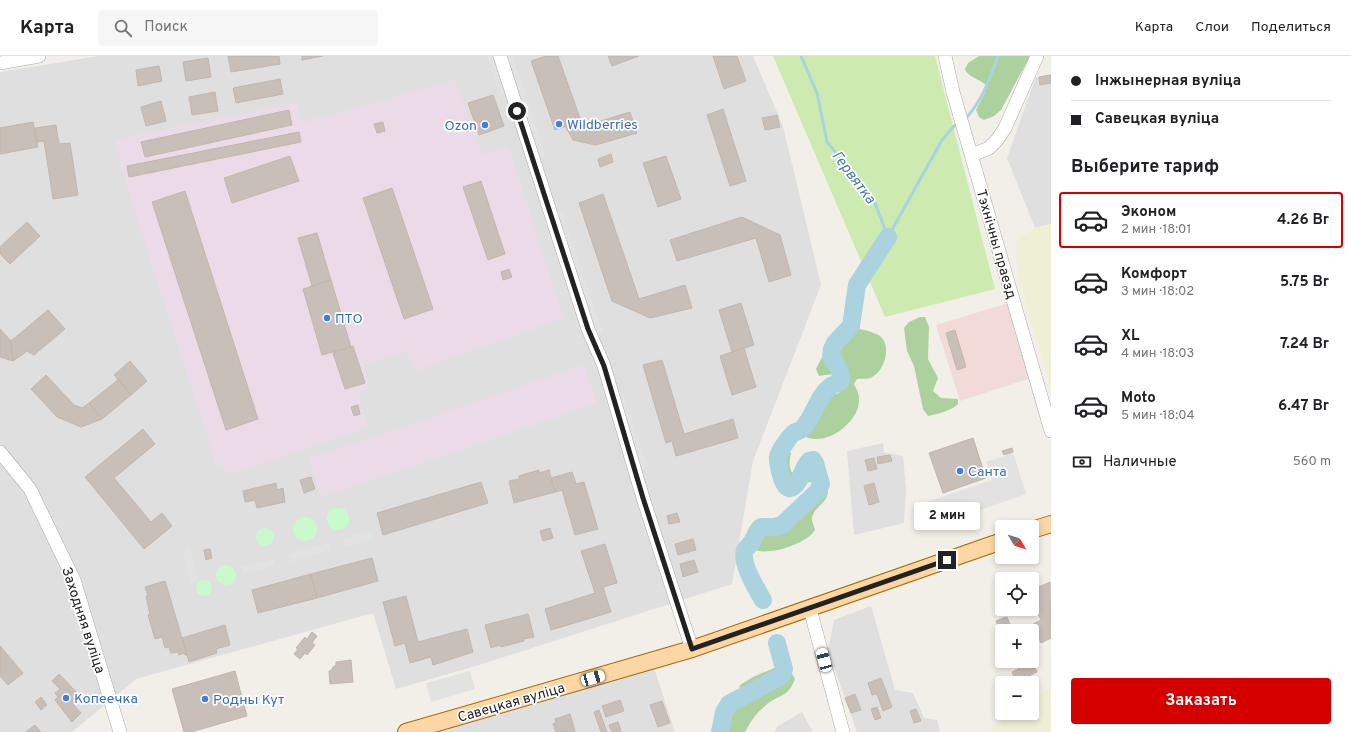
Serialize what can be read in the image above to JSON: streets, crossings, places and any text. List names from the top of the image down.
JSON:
{
  "streets": {
    "main road": ["Савецкая вуліца"],
    "street": ["Тэхнічны праезд", "Заходняя вуліца"]
  },
  "water": ["Гервятка"],
  "places": [
    "Wildberries",
    "Ozon",
    "ПТО",
    "Санта",
    "Копеечка",
    "Родны Кут"
  ],
  "north": "bottom right",
  "page": {
    "header": "Карта",
    "search": "Поиск",
    "nav": ["Карта", "Слои", "Поделиться"],
    "banner": ["Інжынерная вуліца", "Савецкая вуліца"],
    "heading": "Выберите тариф",
    "list": [
      {
        "name": "Эконом",
        "note": "2 мин · 18:01",
        "value": "4.26 Br"
      },
      {
        "name": "Комфорт",
        "note": "3 мин · 18:02",
        "value": "5.75 Br"
      },
      {
        "name": "XL",
        "note": "4 мин · 18:03",
        "value": "7.24 Br"
      },
      {
        "name": "Moto",
        "note": "5 мин · 18:04",
        "value": "6.47 Br"
      }
    ],
    "pay": ["Наличные", "560 m"],
    "bubble": "2 мин",
    "map_buttons": ["+", "−"],
    "buttons": "Заказать"
  }
}
